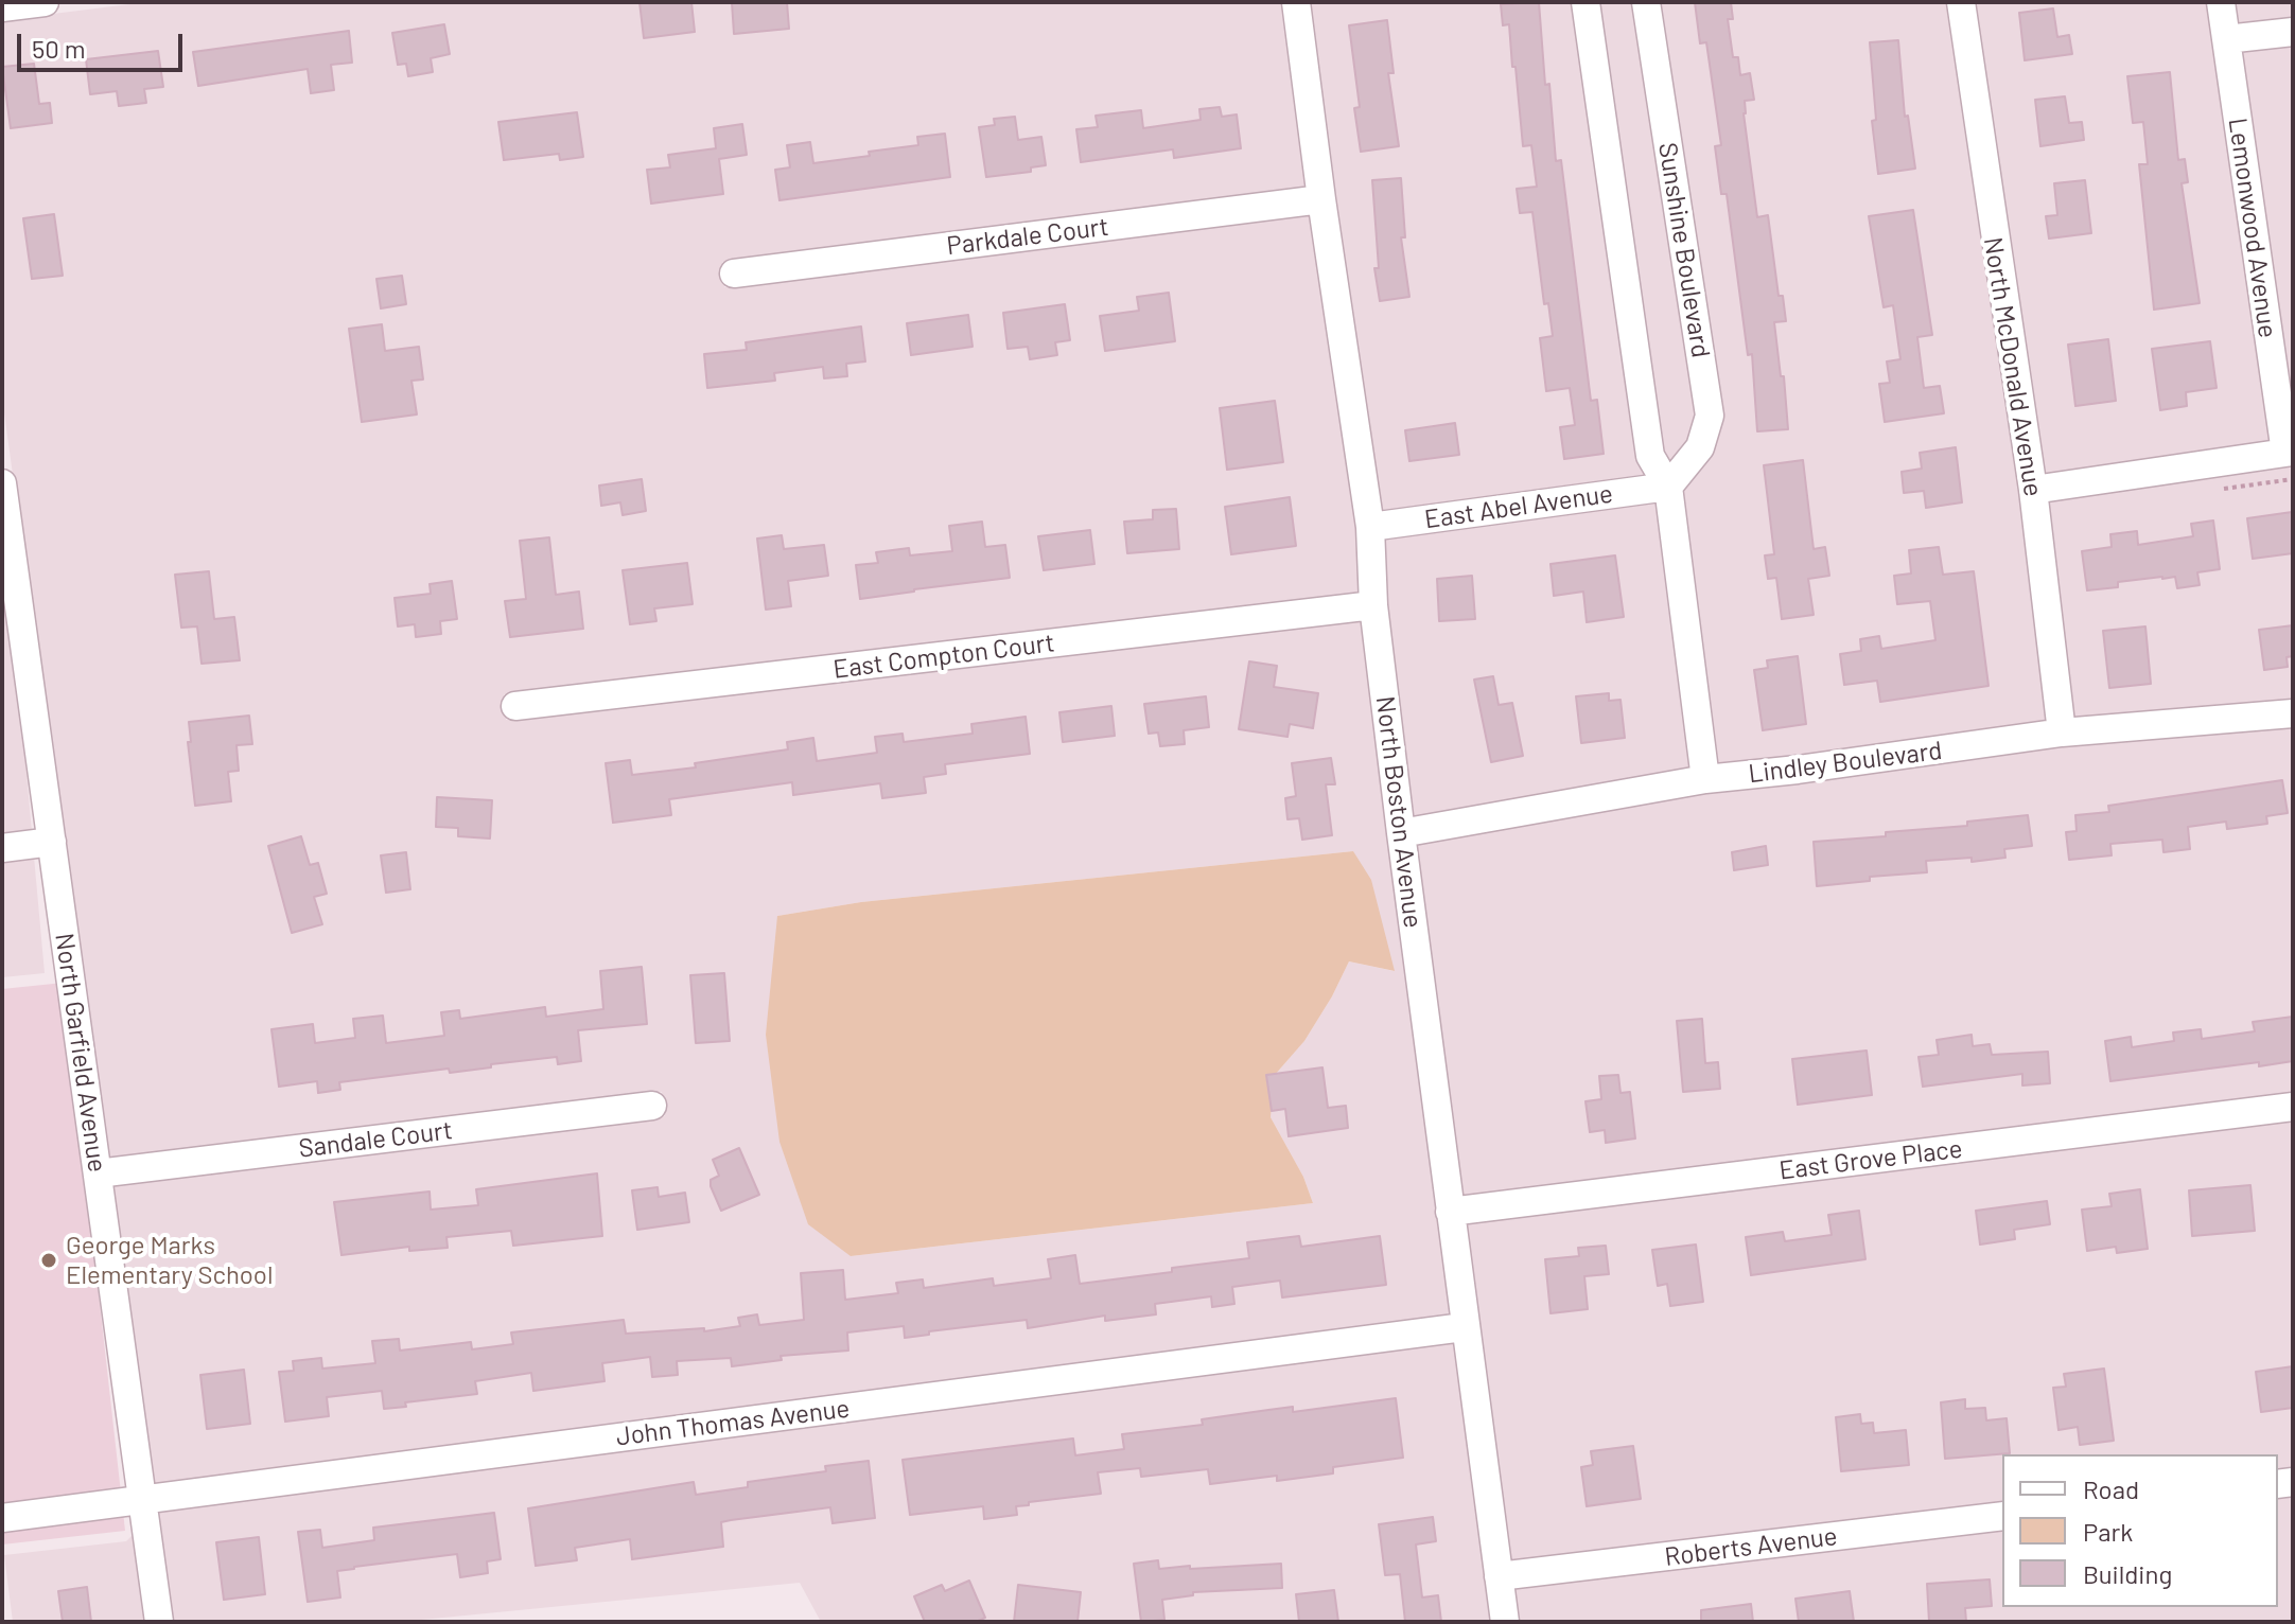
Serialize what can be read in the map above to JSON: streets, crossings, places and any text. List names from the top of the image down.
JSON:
{
  "streets": {
    "street": [
      "Lemonwood Avenue",
      "Parkdale Court",
      "Sunshine Boulevard",
      "North McDonald Avenue",
      "East Abel Avenue",
      "East Compton Court",
      "Lindley Boulevard",
      "North Boston Avenue",
      "North Garfield Avenue",
      "Sandale Court",
      "East Grove Place",
      "John Thomas Avenue",
      "Roberts Avenue"
    ]
  },
  "crossings": [
    ["Parkdale Court", "North Boston Avenue"],
    ["Sunshine Boulevard", "East Abel Avenue"],
    ["North McDonald Avenue", "Lindley Boulevard"],
    ["East Abel Avenue", "North Boston Avenue"],
    ["East Compton Court", "North Boston Avenue"],
    ["Lindley Boulevard", "North Boston Avenue"],
    ["North Boston Avenue", "East Grove Place"],
    ["North Boston Avenue", "John Thomas Avenue"],
    ["North Boston Avenue", "Roberts Avenue"],
    ["North Garfield Avenue", "Sandale Court"],
    ["North Garfield Avenue", "John Thomas Avenue"]
  ],
  "places": ["George Marks Elementary School"],
  "legend": ["Road", "Park", "Building"],
  "scale_bar": "50 m"
}
